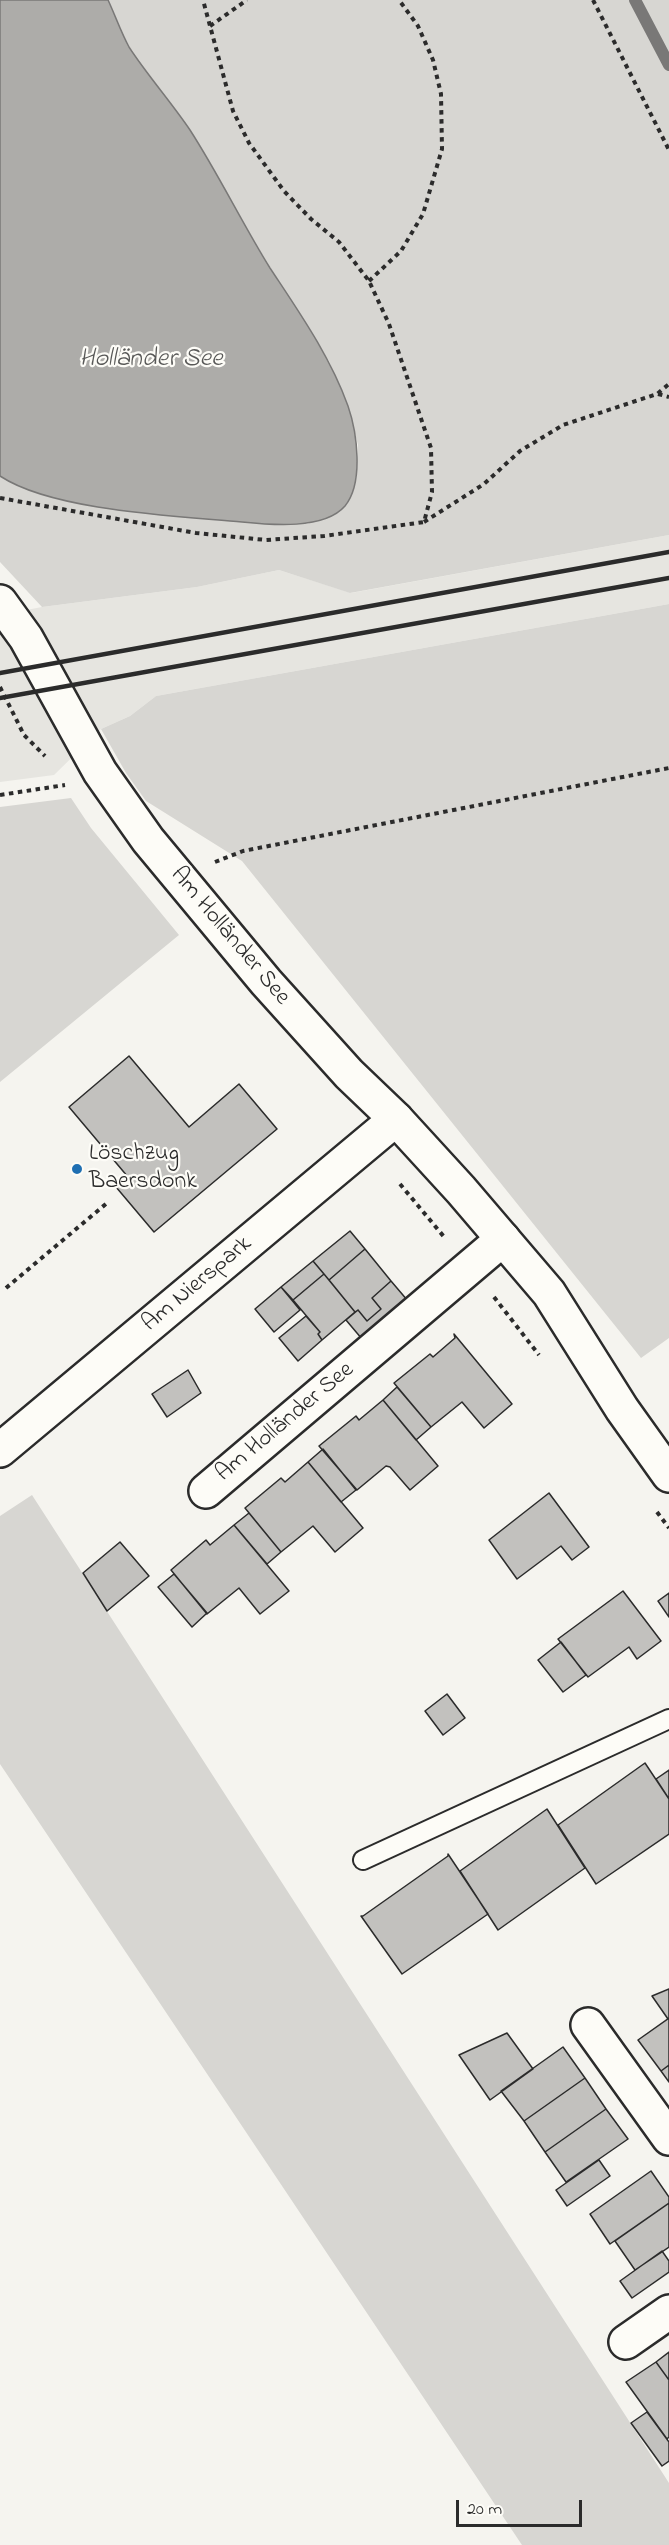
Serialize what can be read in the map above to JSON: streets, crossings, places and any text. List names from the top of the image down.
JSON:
{
  "streets": {
    "street": ["Am Holländer See", "Am Nierspark"]
  },
  "crossings": [
    ["Am Holländer See", "Am Nierspark"]
  ],
  "water": ["Holländer See"],
  "places": ["Löschzug Baersdonk"],
  "scale_bar": "20 m"
}
